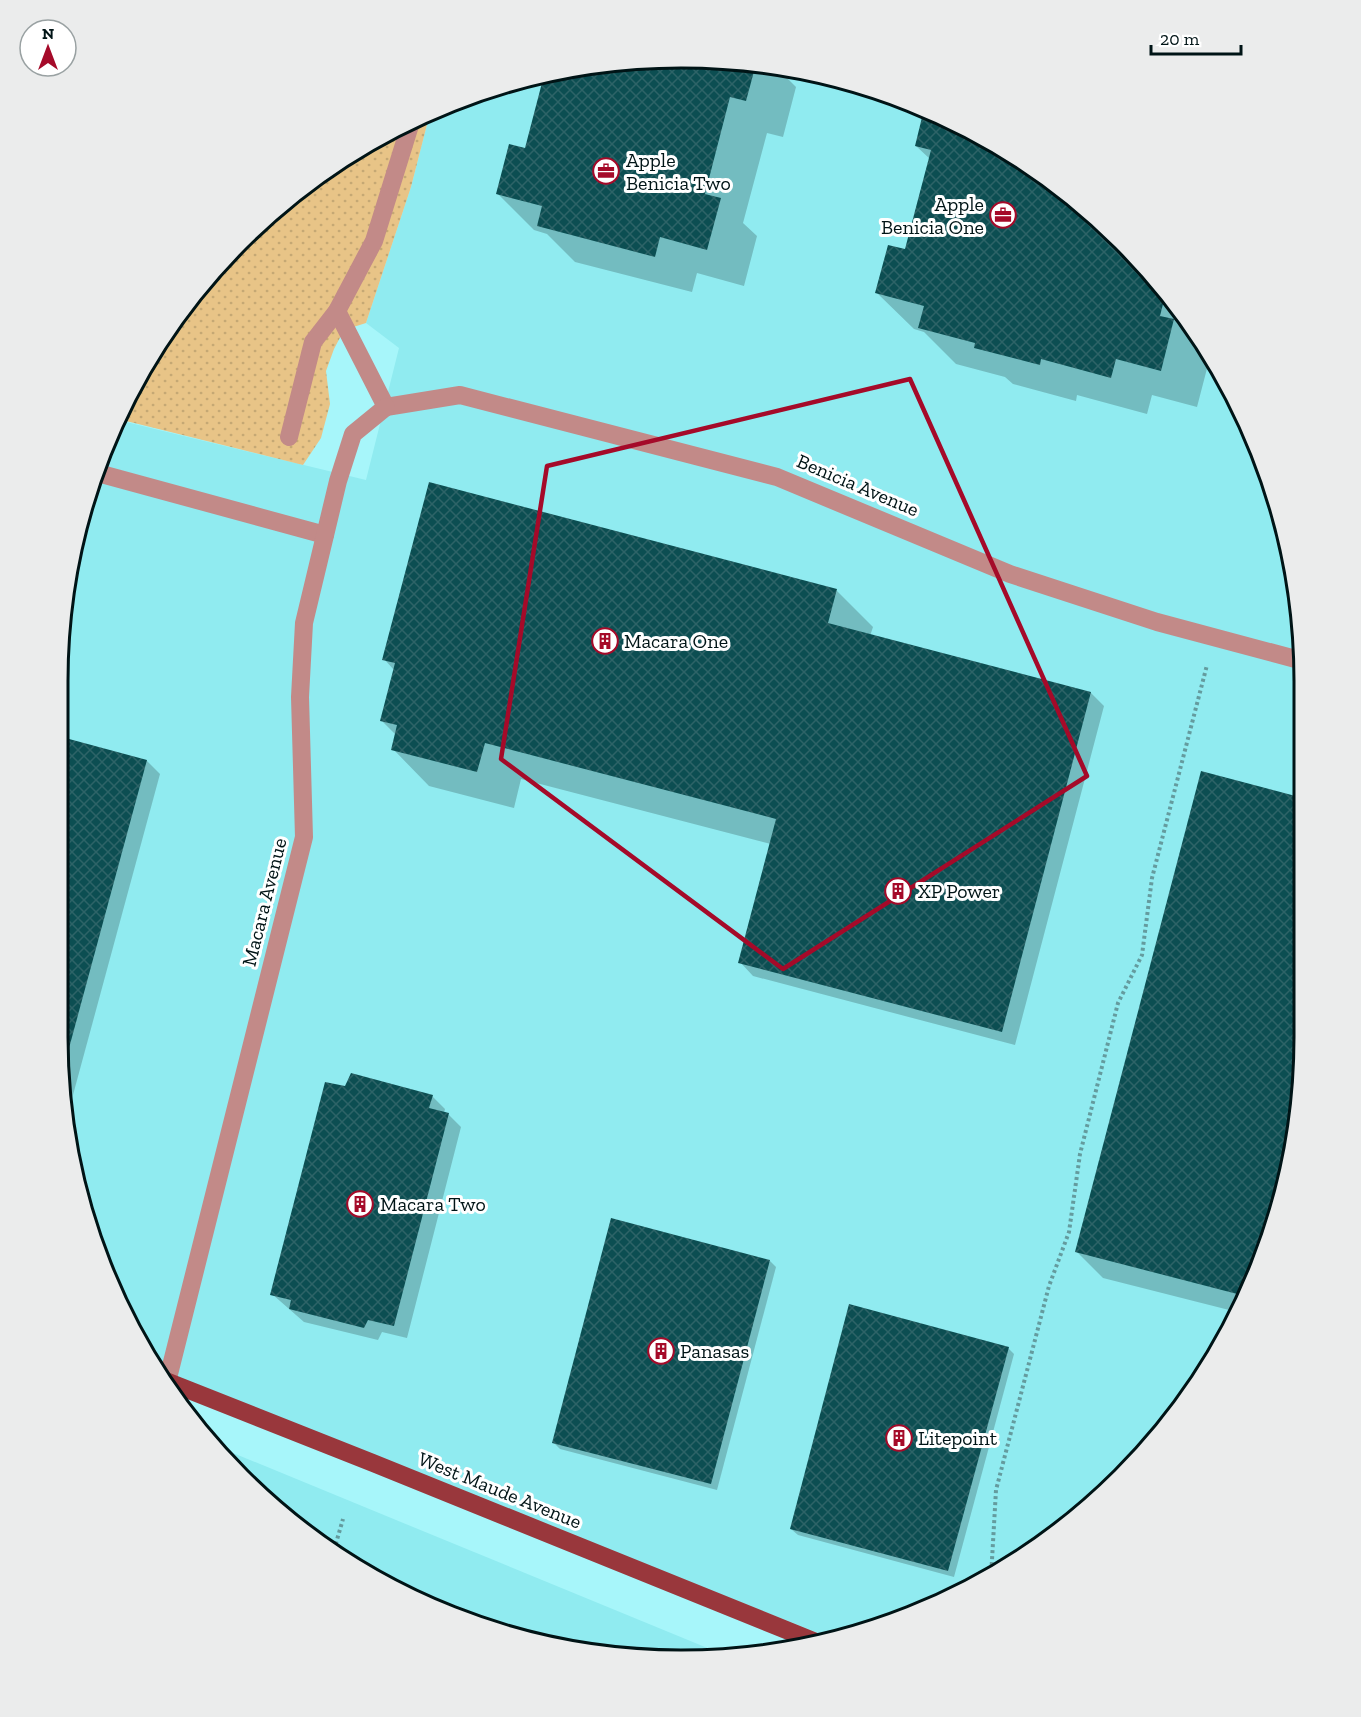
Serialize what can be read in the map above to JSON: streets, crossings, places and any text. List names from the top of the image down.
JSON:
{
  "streets": {
    "main road": ["West Maude Avenue"],
    "street": ["Benicia Avenue", "Macara Avenue"]
  },
  "crossings": [
    ["Benicia Avenue", "Macara Avenue"]
  ],
  "places": {
    "office": ["Apple Benicia Two", "Apple Benicia One"],
    "building": [
      "Macara One",
      "XP Power",
      "Macara Two",
      "Panasas",
      "Litepoint"
    ]
  },
  "scale_bar": "20 m",
  "north": "top"
}
